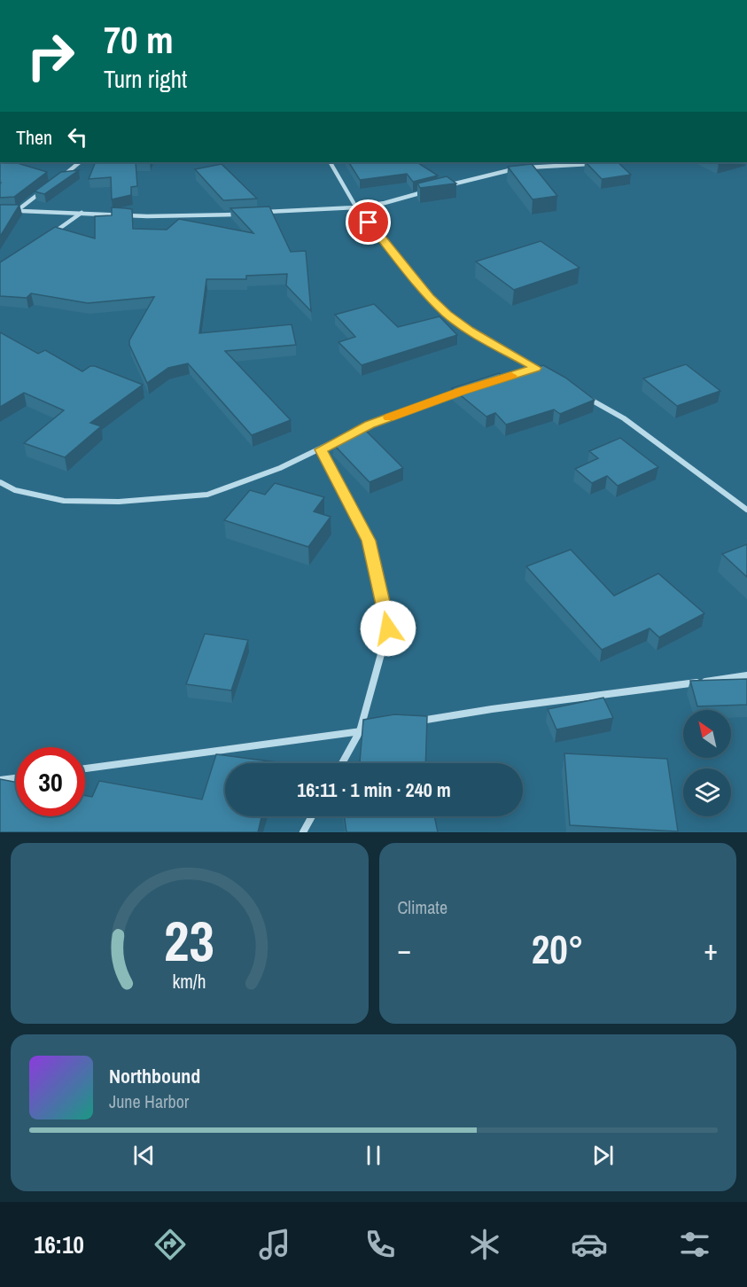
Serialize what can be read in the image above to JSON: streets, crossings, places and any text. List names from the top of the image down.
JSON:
{
  "north": "top left",
  "page": {
    "turn": ["70 m", "Turn right"],
    "then": "Then",
    "limit": "30",
    "trip": "16:11 · 1 min · 240 m",
    "tile": "Climate",
    "heat": ["−", "20°", "+"],
    "song": ["Northbound", "June Harbor"],
    "tabs": "16:10",
    "gauge": ["23", "km/h"]
  }
}
